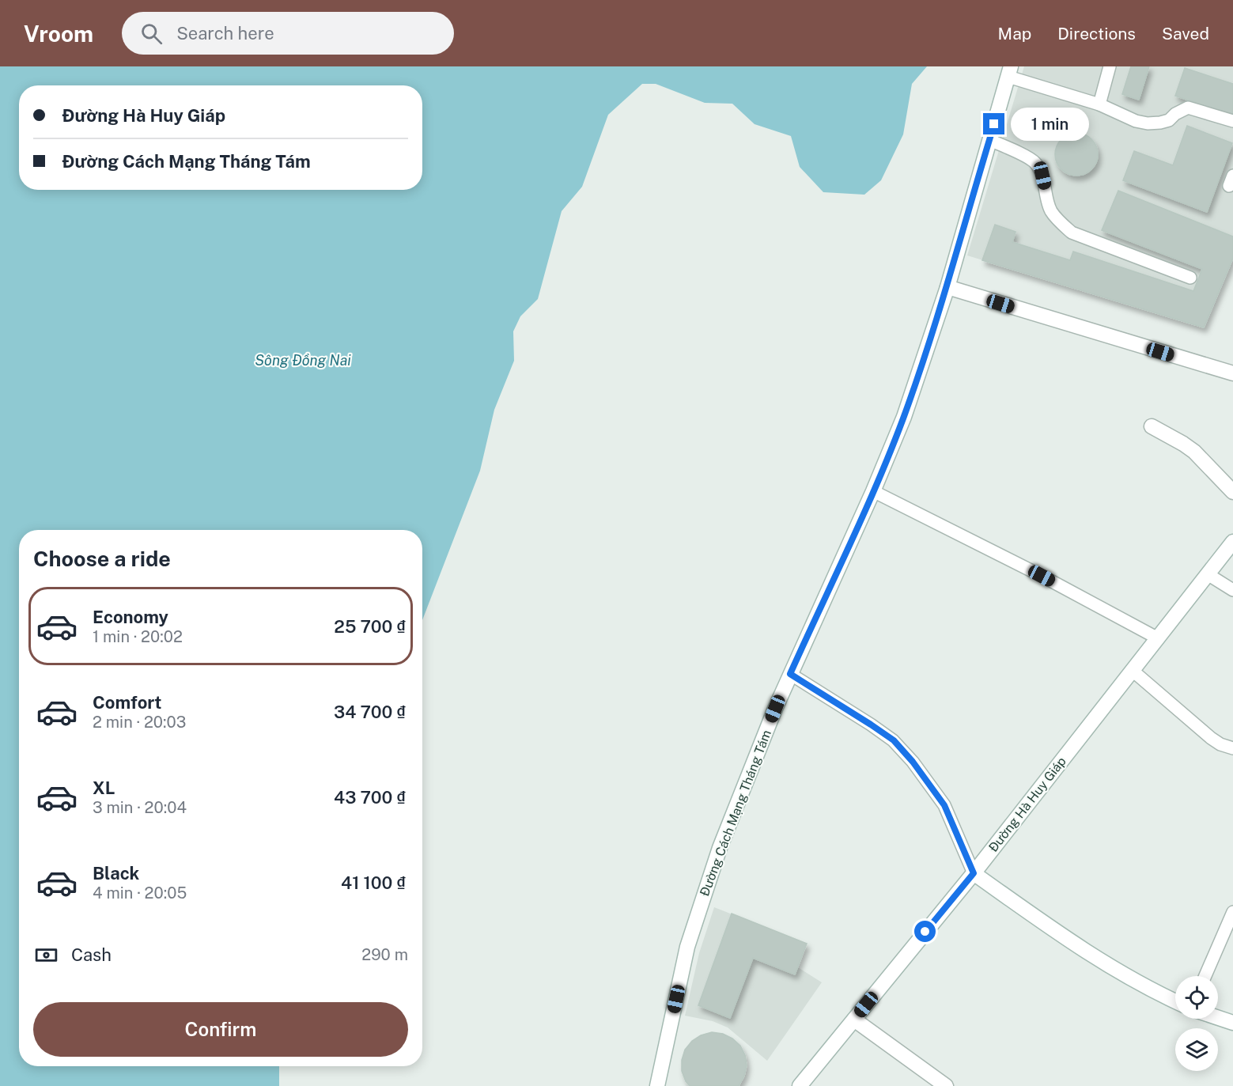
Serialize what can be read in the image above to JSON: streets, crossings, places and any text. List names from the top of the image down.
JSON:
{
  "streets": {
    "main road": ["Đường Hà Huy Giáp", "Đường Cách Mạng Tháng Tám"]
  },
  "water": ["Sông Đồng Nai"],
  "page": {
    "header": "Vroom",
    "search": "Search here",
    "nav": ["Map", "Directions", "Saved"],
    "banner": ["Đường Hà Huy Giáp", "Đường Cách Mạng Tháng Tám"],
    "bubble": "1 min",
    "heading": "Choose a ride",
    "list": [
      {
        "name": "Economy",
        "note": "1 min · 20:02",
        "value": "25 700 ₫"
      },
      {
        "name": "Comfort",
        "note": "2 min · 20:03",
        "value": "34 700 ₫"
      },
      {
        "name": "XL",
        "note": "3 min · 20:04",
        "value": "43 700 ₫"
      },
      {
        "name": "Black",
        "note": "4 min · 20:05",
        "value": "41 100 ₫"
      }
    ],
    "pay": ["Cash", "290 m"],
    "buttons": "Confirm"
  }
}
